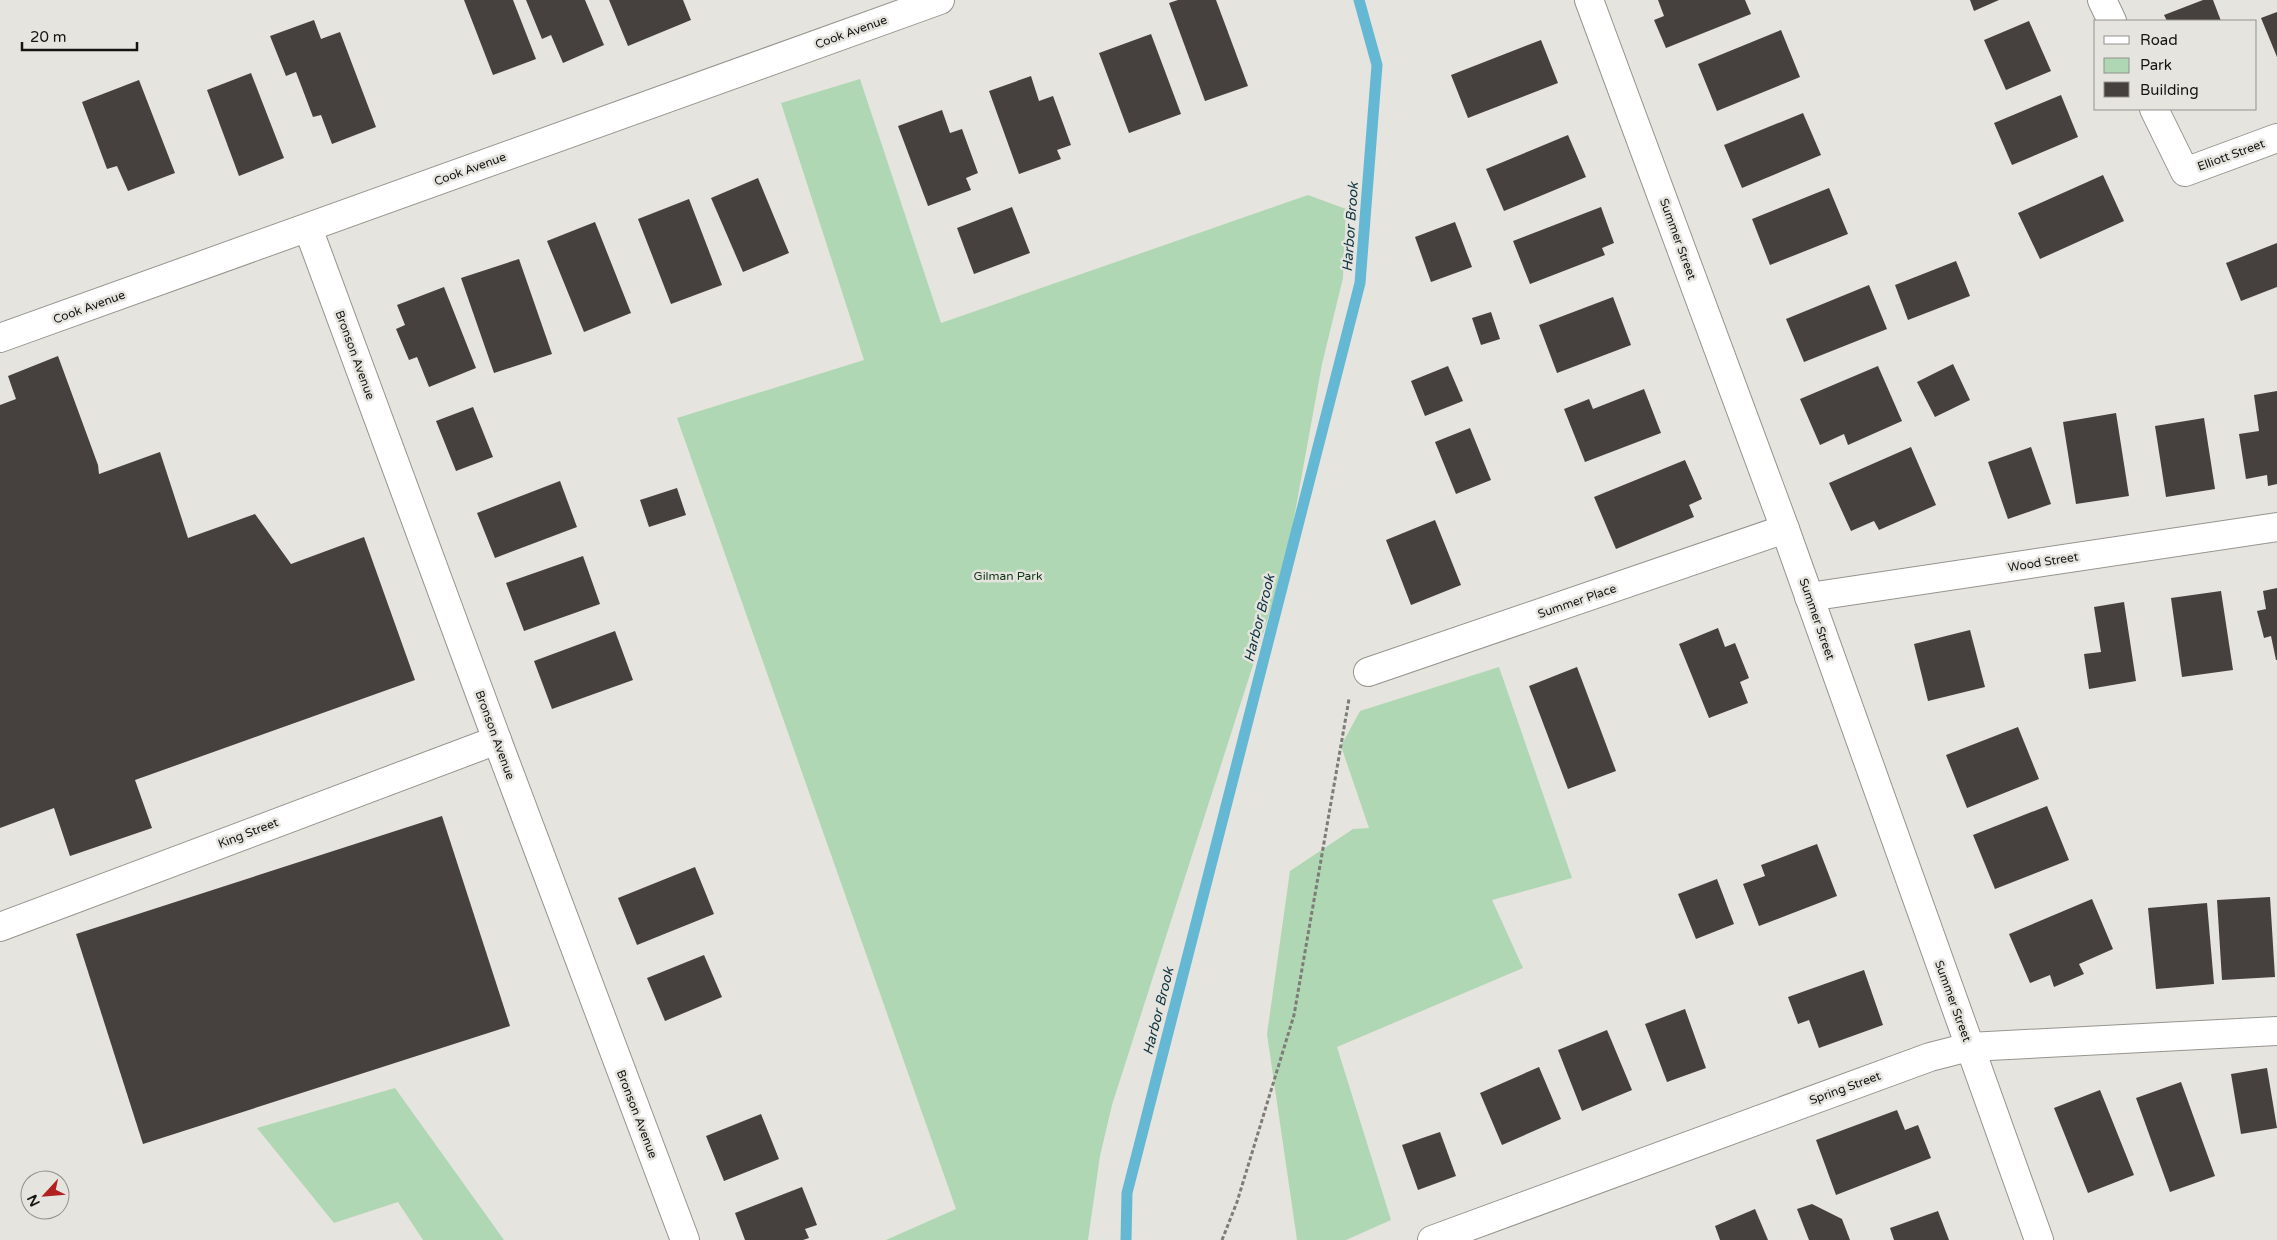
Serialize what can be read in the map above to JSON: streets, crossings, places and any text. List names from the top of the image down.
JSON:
{
  "streets": {
    "street": [
      "Cook Avenue",
      "Elliott Street",
      "Summer Street",
      "Bronson Avenue",
      "Wood Street",
      "Summer Place",
      "King Street",
      "Spring Street"
    ]
  },
  "crossings": [
    ["Cook Avenue", "Bronson Avenue"],
    ["Summer Street", "Wood Street"],
    ["Summer Street", "Summer Place"],
    ["Summer Street", "Spring Street"],
    ["Bronson Avenue", "King Street"]
  ],
  "water": ["Harbor Brook"],
  "parks": ["Gilman Park"],
  "legend": ["Road", "Park", "Building"],
  "scale_bar": "20 m",
  "north": "bottom left"
}
